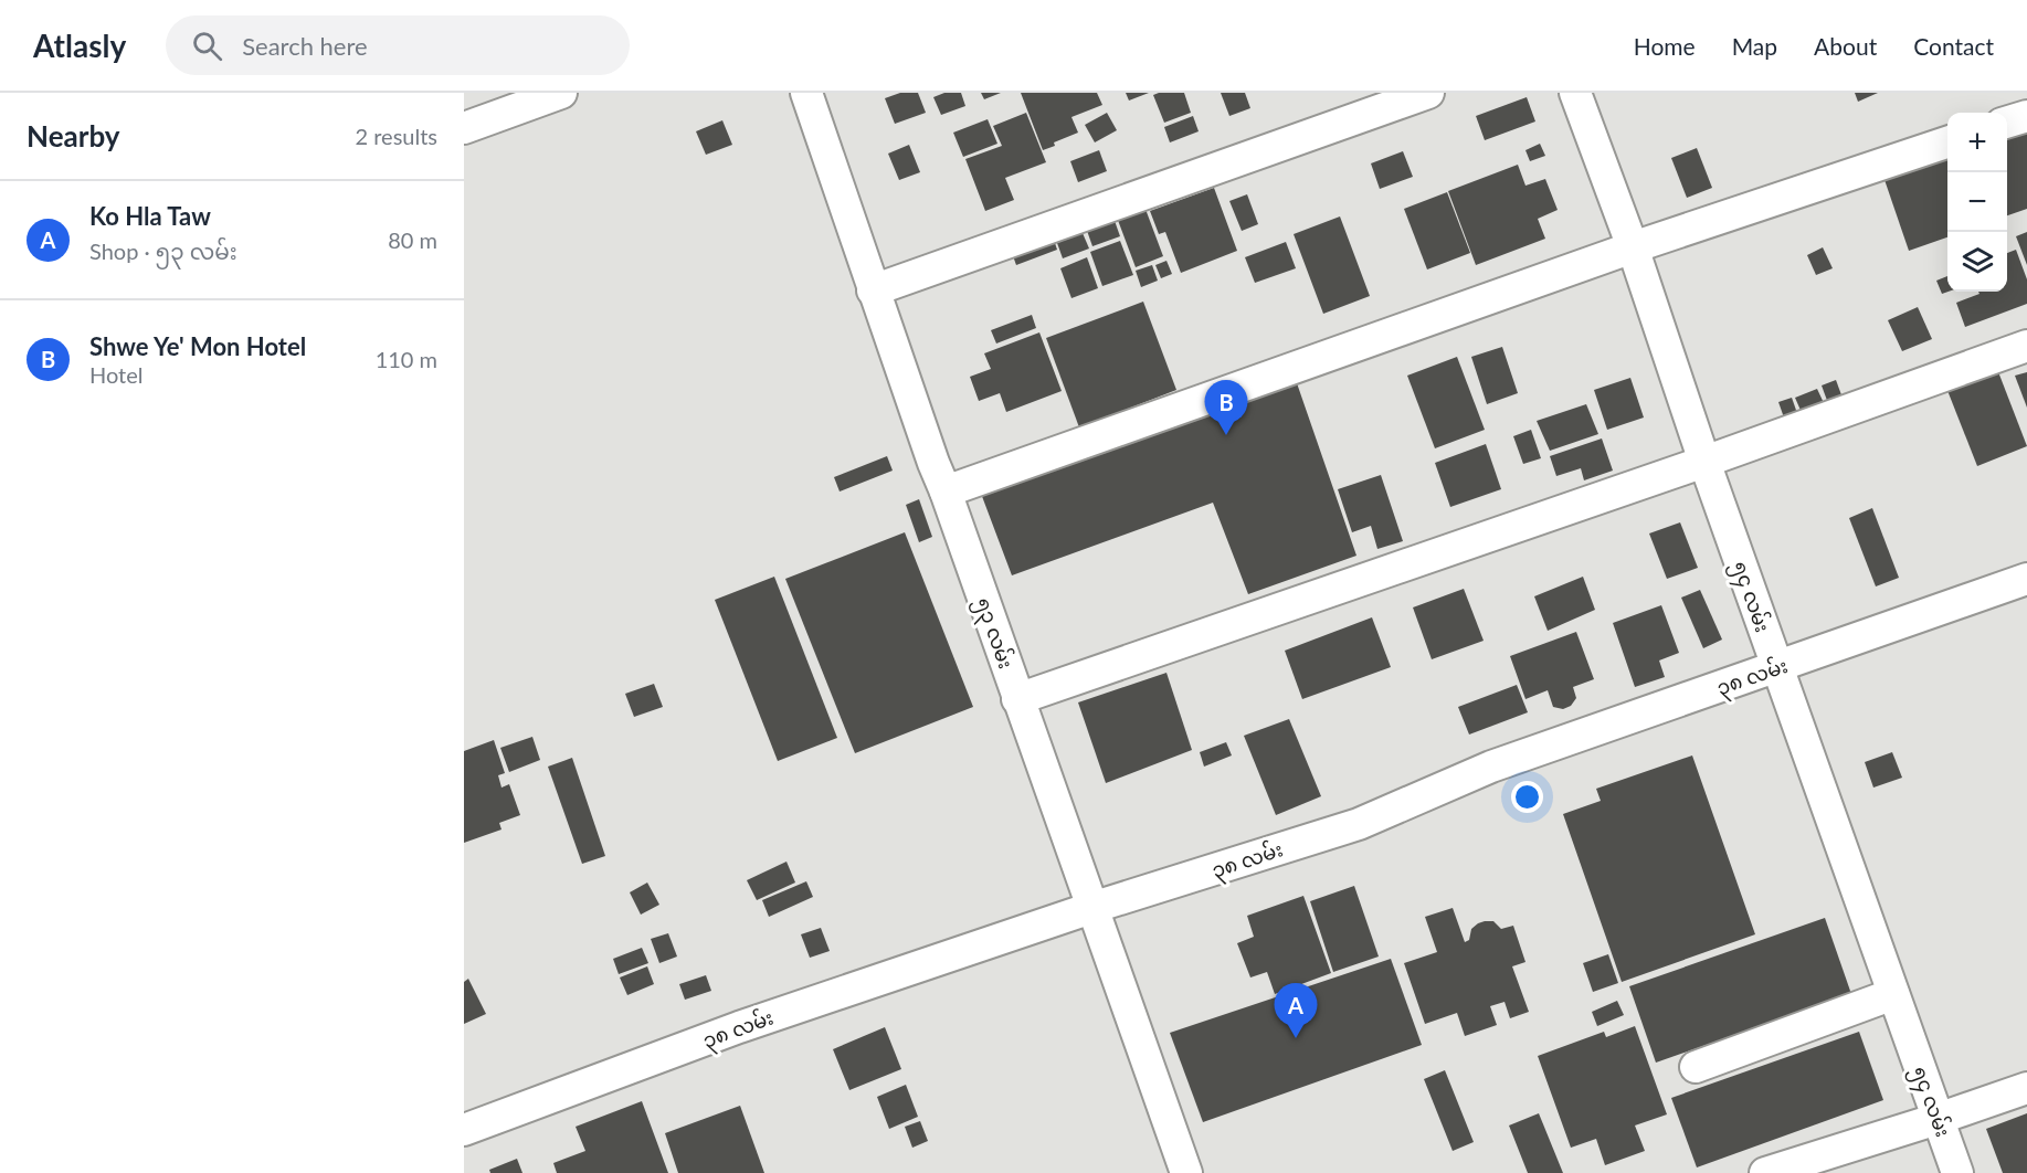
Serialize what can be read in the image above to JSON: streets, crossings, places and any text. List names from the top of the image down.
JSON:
{
  "streets": {
    "street": ["၅၄ လမ်း", "၅၃ လမ်း", "၃၈ လမ်း"]
  },
  "crossings": [
    ["၅၄ လမ်း", "၃၈ လမ်း"],
    ["၅၃ လမ်း", "၃၈ လမ်း"]
  ],
  "page": {
    "header": "Atlasly",
    "search": "Search here",
    "nav": [
      "Home",
      "Map",
      "About",
      "Contact"
    ],
    "heading": ["Nearby", "2 results"],
    "map_buttons": ["+", "−"],
    "list": [
      {
        "mark": "A",
        "name": "Ko Hla Taw",
        "note": "Shop · ၅၃ လမ်း",
        "value": "80 m"
      },
      {
        "mark": "B",
        "name": "Shwe Ye' Mon Hotel",
        "note": "Hotel",
        "value": "110 m"
      }
    ],
    "pins": ["B", "A"]
  }
}
